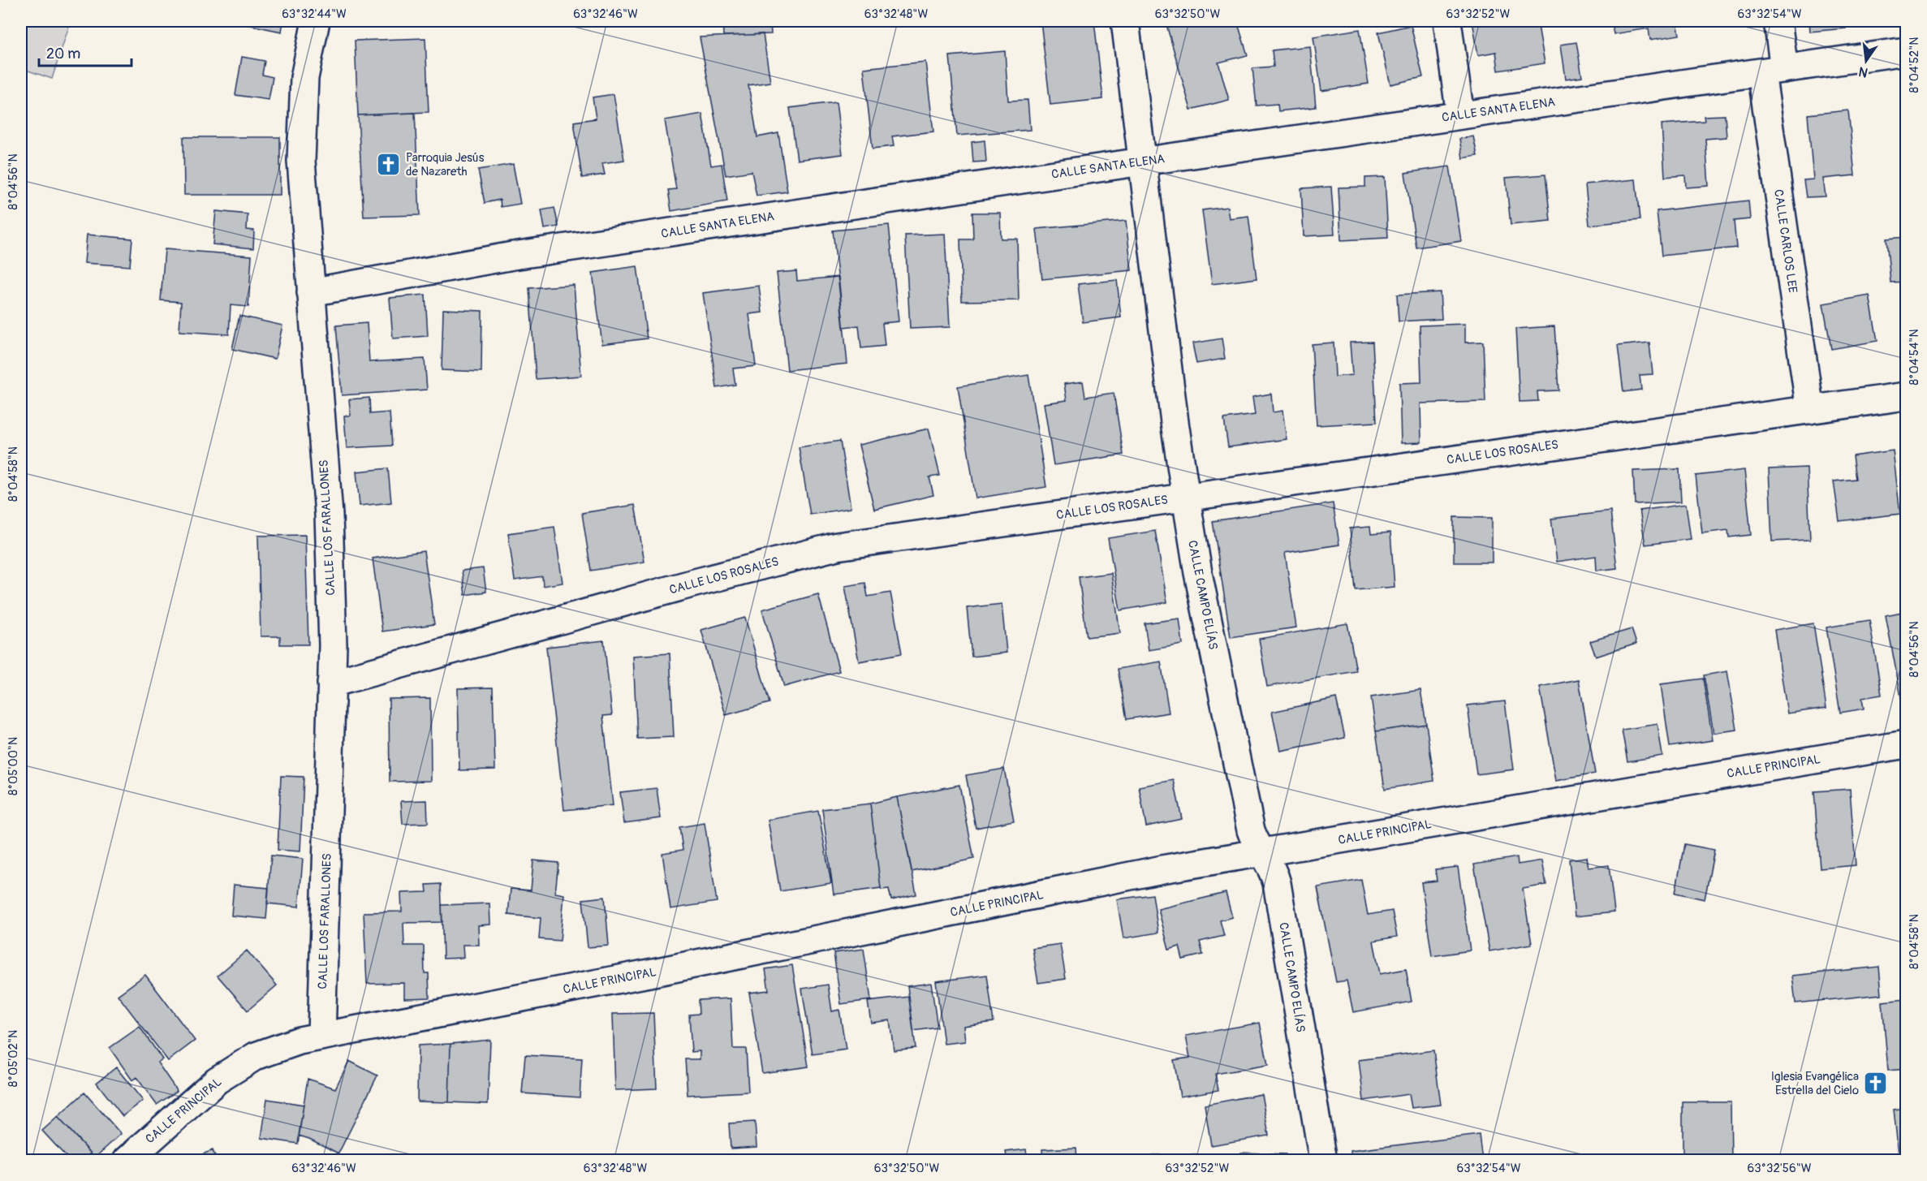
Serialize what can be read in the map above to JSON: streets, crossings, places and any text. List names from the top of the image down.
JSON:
{
  "streets": {
    "street": [
      "CALLE SANTA ELENA",
      "CALLE CARLOS LEE",
      "CALLE LOS ROSALES",
      "CALLE LOS FARALLONES",
      "CALLE CAMPO ELÍAS",
      "CALLE PRINCIPAL"
    ]
  },
  "crossings": [
    ["CALLE SANTA ELENA", "CALLE CARLOS LEE"],
    ["CALLE SANTA ELENA", "CALLE LOS FARALLONES"],
    ["CALLE SANTA ELENA", "CALLE CAMPO ELÍAS"],
    ["CALLE CARLOS LEE", "CALLE LOS ROSALES"],
    ["CALLE LOS ROSALES", "CALLE LOS FARALLONES"],
    ["CALLE LOS ROSALES", "CALLE CAMPO ELÍAS"],
    ["CALLE LOS FARALLONES", "CALLE PRINCIPAL"],
    ["CALLE CAMPO ELÍAS", "CALLE PRINCIPAL"]
  ],
  "places": {
    "church": ["Parroquia Jesús de Nazareth", "Iglesia Evangélica Estrella del Cielo"]
  },
  "scale_bar": "20 m",
  "north": "bottom",
  "coordinates": [
    "63°32'44\"W",
    "63°32'46\"W",
    "63°32'48\"W",
    "63°32'50\"W",
    "63°32'52\"W",
    "63°32'54\"W",
    "8°04'52\"N",
    "8°04'56\"N",
    "8°04'54\"N",
    "8°04'58\"N",
    "8°05'00\"N",
    "8°05'02\"N",
    "63°32'56\"W"
  ]
}
